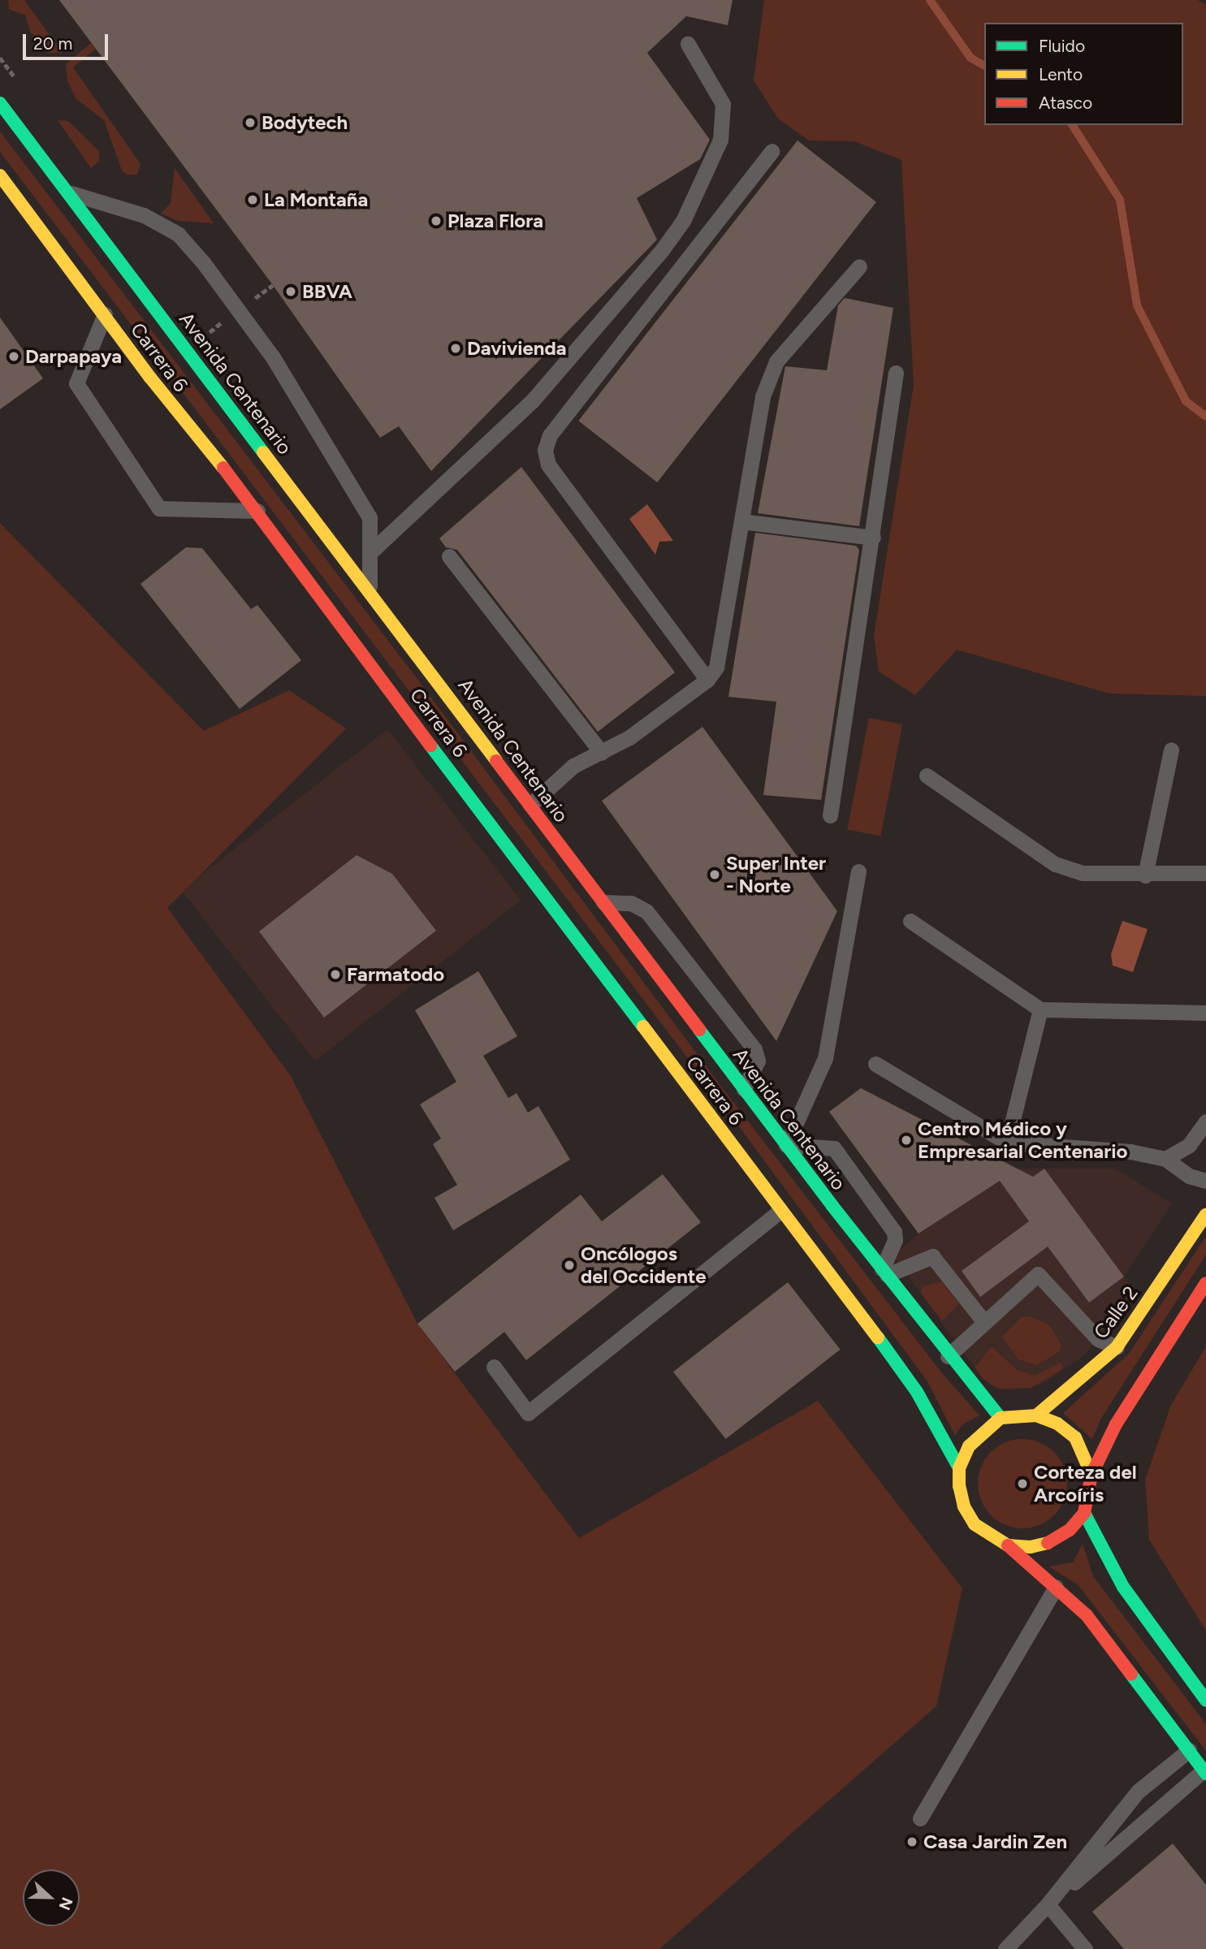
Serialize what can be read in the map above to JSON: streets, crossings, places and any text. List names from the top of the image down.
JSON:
{
  "streets": {
    "main road": ["Carrera 6", "Avenida Centenario", "Calle 2"]
  },
  "crossings": [
    ["Carrera 6", "Avenida Centenario"],
    ["Carrera 6", "Calle 2"],
    ["Avenida Centenario", "Calle 2"]
  ],
  "places": [
    "Bodytech",
    "La Montaña",
    "Plaza Flora",
    "BBVA",
    "Davivienda",
    "Darpapaya",
    "Super Inter - Norte",
    "Farmatodo",
    "Centro Médico y Empresarial Centenario",
    "Oncólogos del Occidente",
    "Corteza del Arcoíris",
    "Casa Jardin Zen"
  ],
  "legend": ["Fluido", "Lento", "Atasco"],
  "scale_bar": "20 m",
  "north": "right"
}
